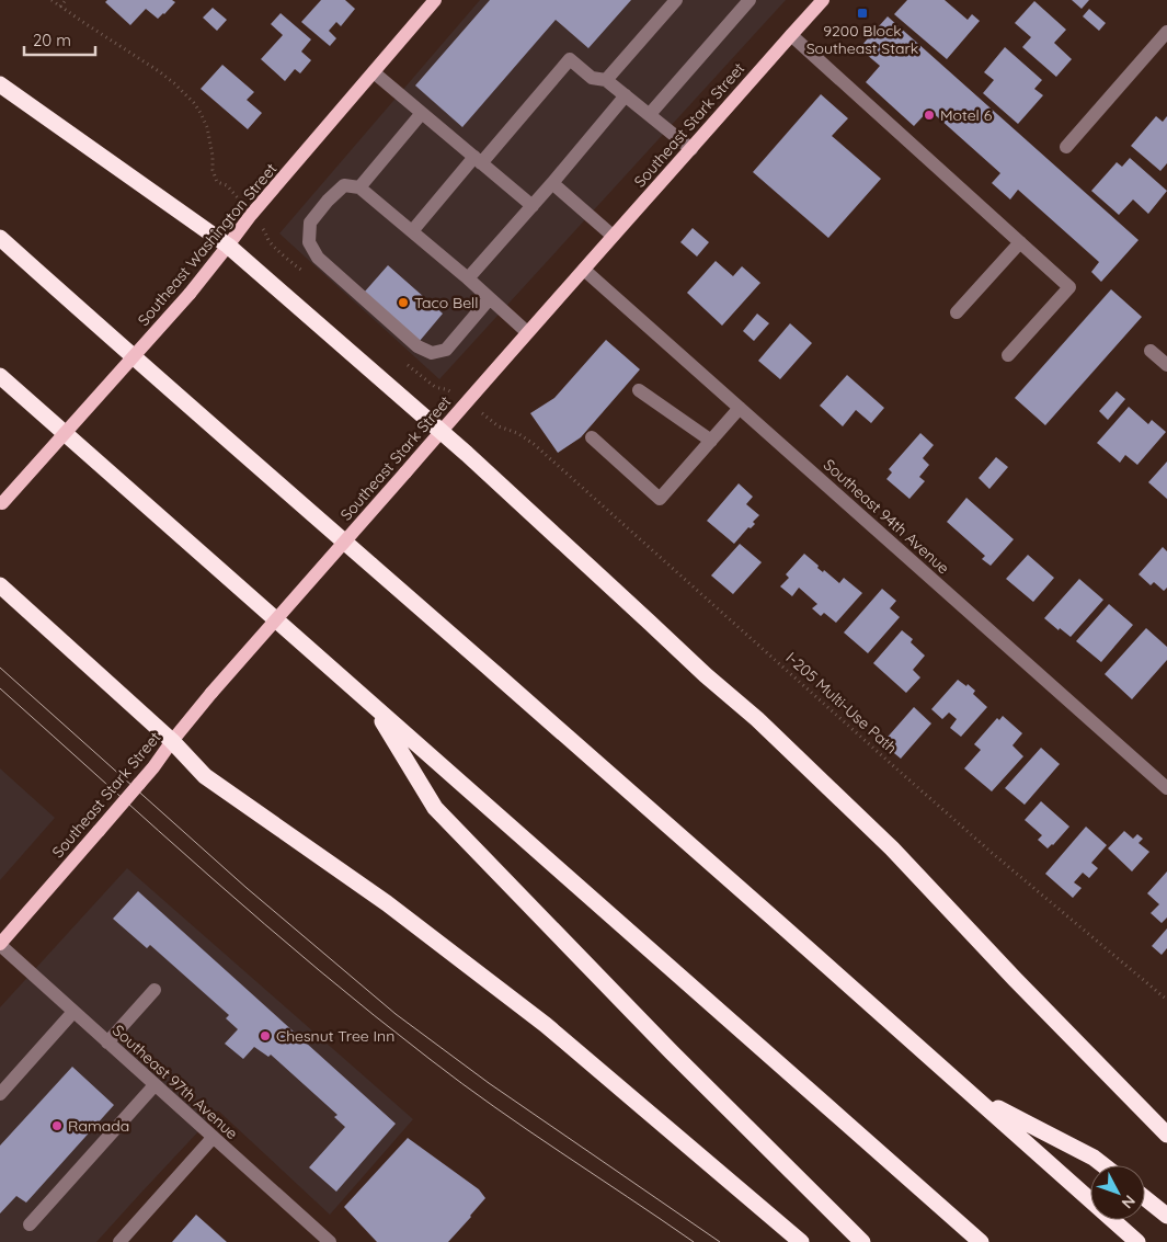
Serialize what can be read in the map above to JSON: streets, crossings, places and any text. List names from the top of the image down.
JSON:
{
  "streets": {
    "main road": ["Southeast Stark Street", "Southeast Washington Street"],
    "street": ["Southeast 94th Avenue", "Southeast 97th Avenue"],
    "path": ["I-205 Multi-Use Path"]
  },
  "crossings": [
    ["Southeast Stark Street", "Southeast 94th Avenue"],
    ["Southeast Stark Street", "Southeast 97th Avenue"]
  ],
  "places": {
    "transit": ["9200 Block Southeast Stark"],
    "other": [
      "Motel 6",
      "Taco Bell",
      "Chesnut Tree Inn",
      "Ramada"
    ]
  },
  "scale_bar": "20 m",
  "north": "bottom right"
}
